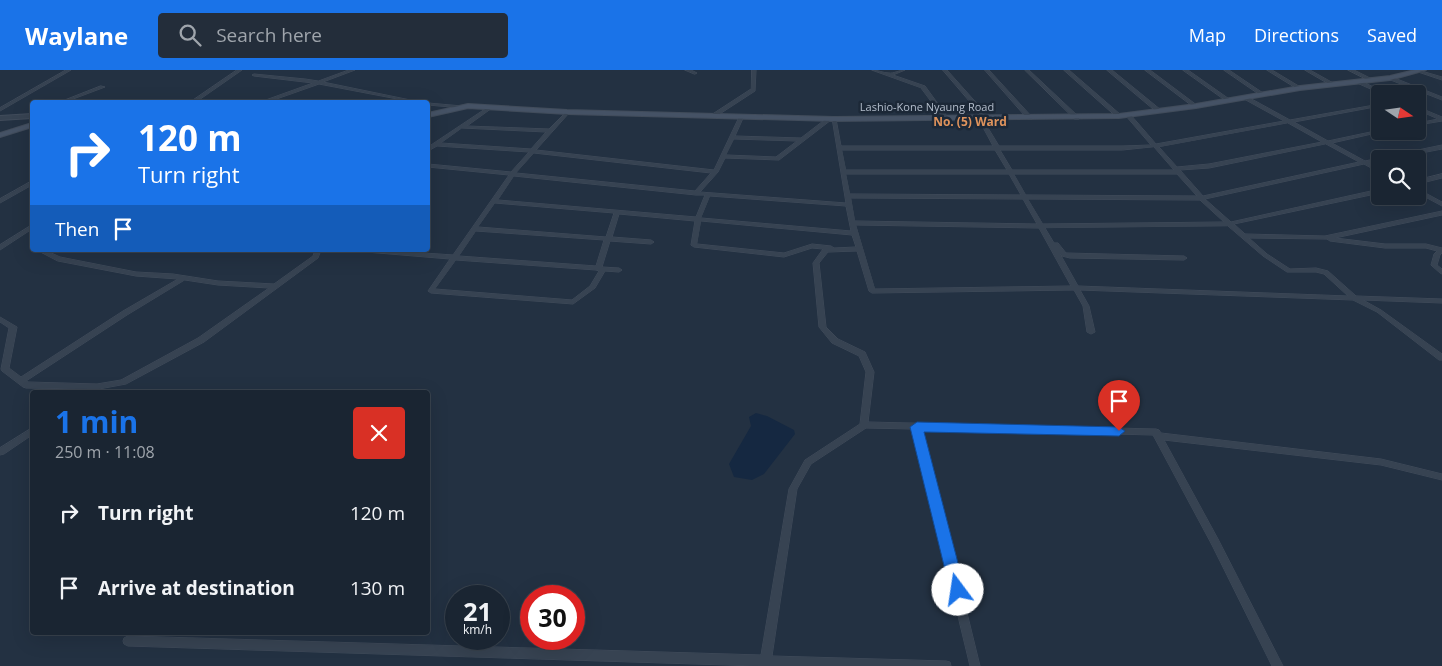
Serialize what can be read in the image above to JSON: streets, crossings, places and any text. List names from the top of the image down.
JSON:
{
  "streets": {
    "main road": ["Lashio-Kone Nyaung Road"]
  },
  "districts": ["No. (5) Ward"],
  "north": "right",
  "page": {
    "header": "Waylane",
    "search": "Search here",
    "nav": ["Map", "Directions", "Saved"],
    "turn": ["120 m", "Turn right"],
    "then": "Then",
    "heading": ["1 min", "250 m · 11:08"],
    "list": [
      {
        "name": "Turn right",
        "value": "120 m"
      },
      {
        "name": "Arrive at destination",
        "value": "130 m"
      }
    ],
    "speed": "21 km/h",
    "limit": "30"
  }
}
